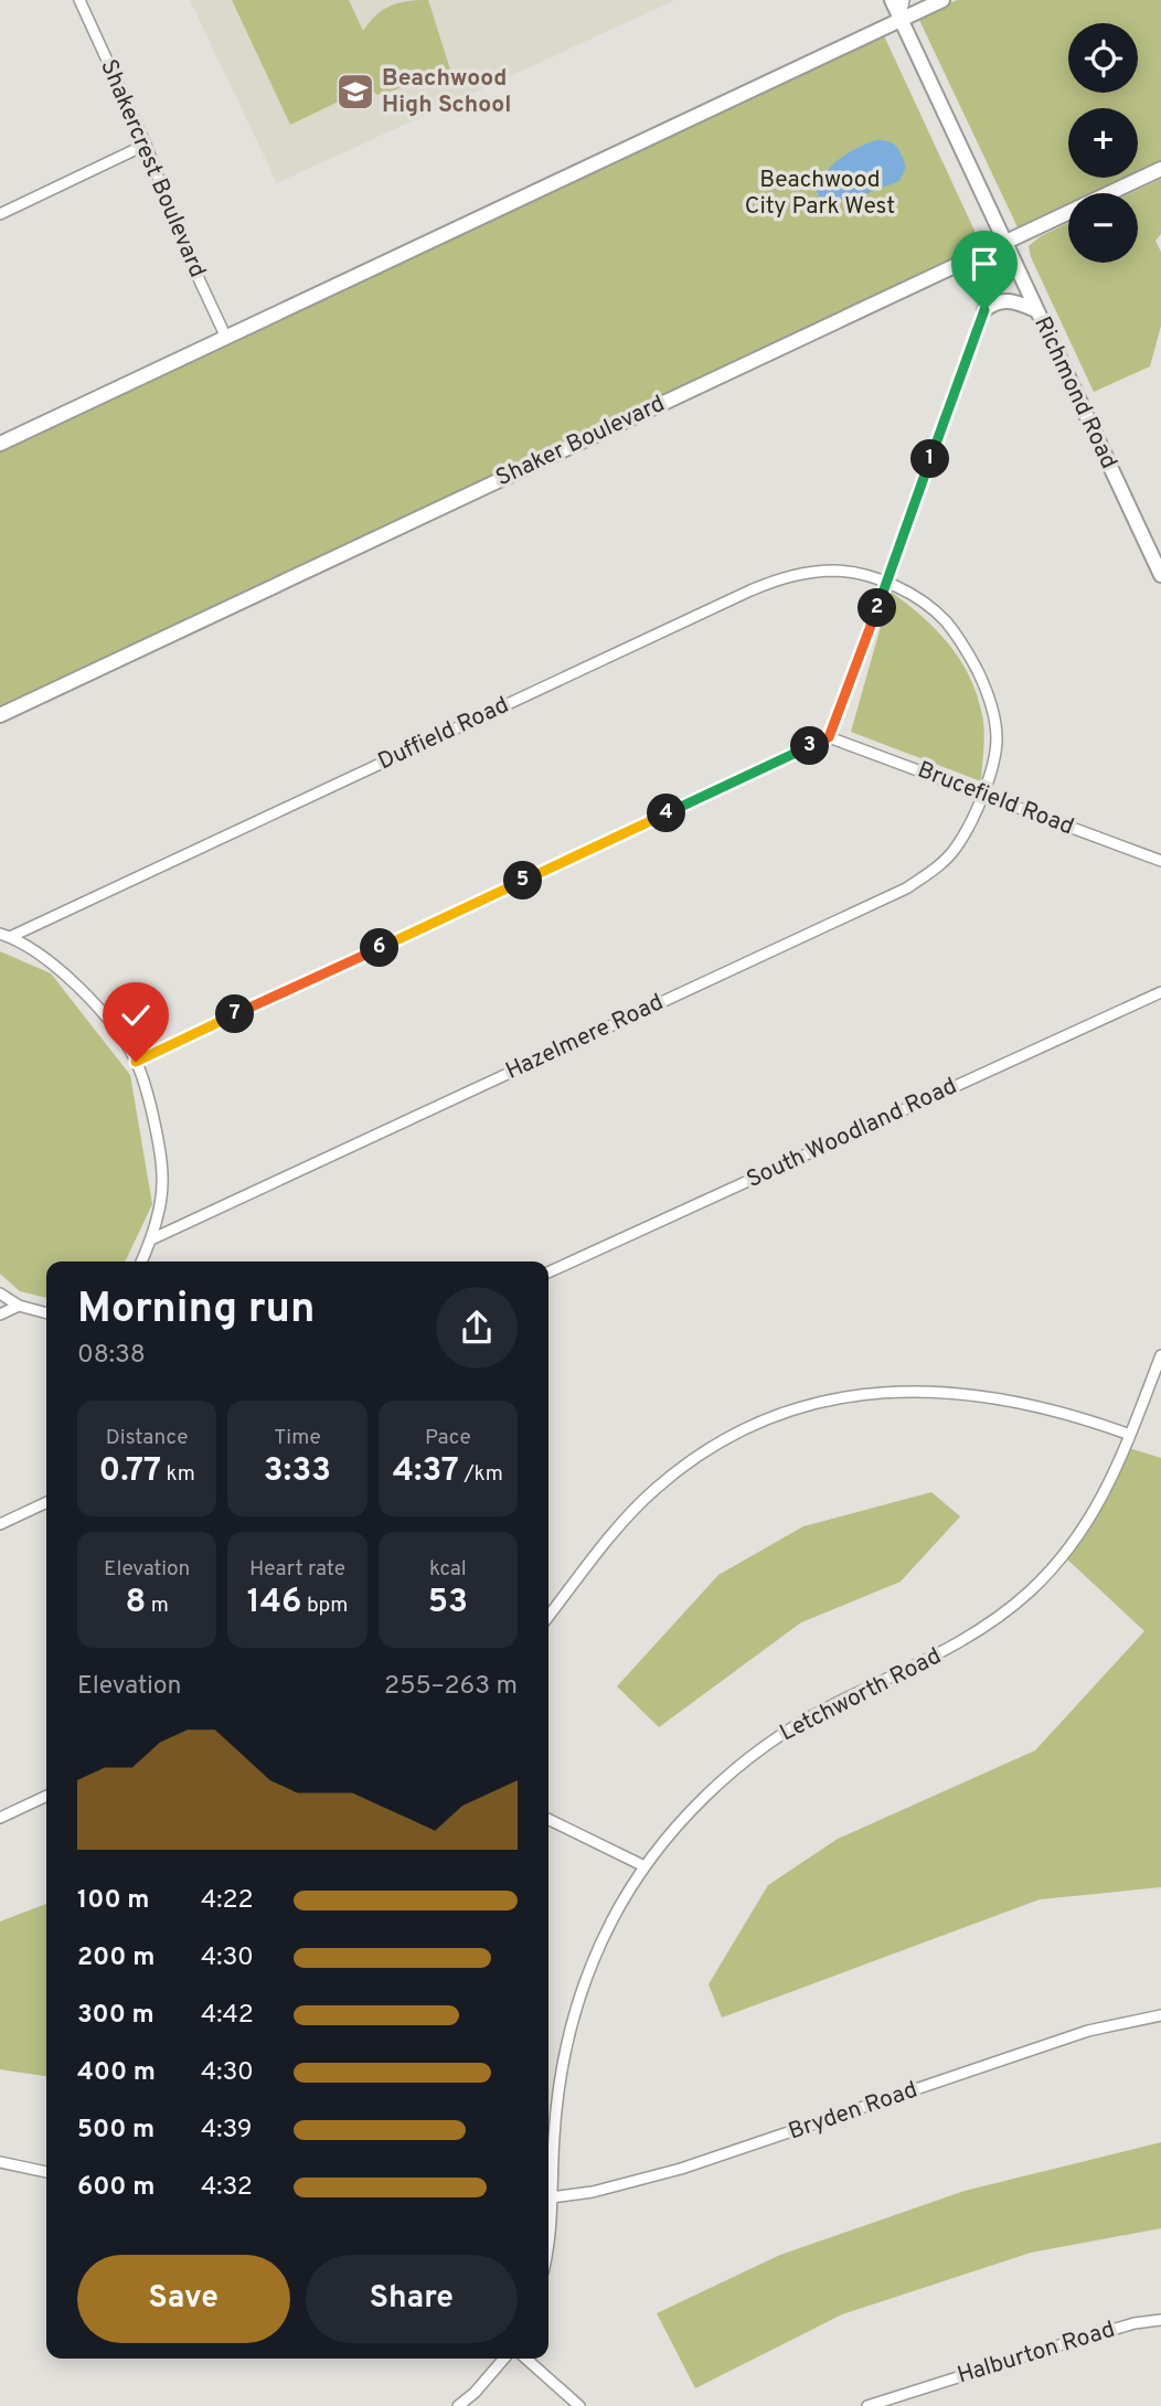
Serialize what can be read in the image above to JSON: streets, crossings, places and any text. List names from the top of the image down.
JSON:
{
  "streets": {
    "main road": ["Richmond Road", "Shaker Boulevard"],
    "street": [
      "Shakercrest Boulevard",
      "Duffield Road",
      "Brucefield Road",
      "Hazelmere Road",
      "South Woodland Road",
      "Letchworth Road",
      "Bryden Road",
      "Halburton Road"
    ]
  },
  "crossings": [
    ["Richmond Road", "Shaker Boulevard"],
    ["Duffield Road", "Brucefield Road"],
    ["Duffield Road", "Hazelmere Road"],
    ["Brucefield Road", "Hazelmere Road"]
  ],
  "parks": ["Beachwood City Park West"],
  "places": {
    "school or university": ["Beachwood High School"]
  },
  "page": {
    "map_buttons": ["+", "−"],
    "pins": [
      "1",
      "2",
      "3",
      "4",
      "5",
      "6",
      "7"
    ],
    "heading": ["Morning run", "08:38"],
    "stats": [
      ["Distance", "0.77 km"],
      ["Time", "3:33"],
      ["Pace", "4:37 /km"],
      ["Elevation", "8 m"],
      ["Heart rate", "146 bpm"],
      ["kcal", "53"]
    ],
    "chart": ["Elevation", "255–263 m"],
    "list": [
      {
        "name": "100 m",
        "note": "4:22"
      },
      {
        "name": "200 m",
        "note": "4:30"
      },
      {
        "name": "300 m",
        "note": "4:42"
      },
      {
        "name": "400 m",
        "note": "4:30"
      },
      {
        "name": "500 m",
        "note": "4:39"
      },
      {
        "name": "600 m",
        "note": "4:32"
      }
    ],
    "buttons": ["Save", "Share"]
  }
}
